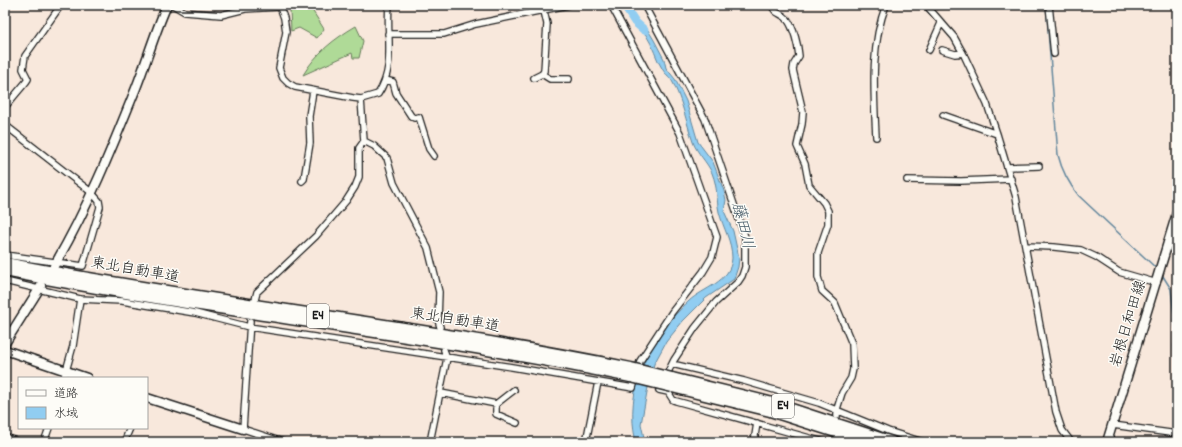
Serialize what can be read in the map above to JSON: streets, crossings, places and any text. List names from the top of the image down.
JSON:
{
  "streets": {
    "highway": ["東北自動車道", "E4"],
    "street": ["岩根日和田線"]
  },
  "water": ["藤田川"],
  "legend": ["道路", "水域"]
}
